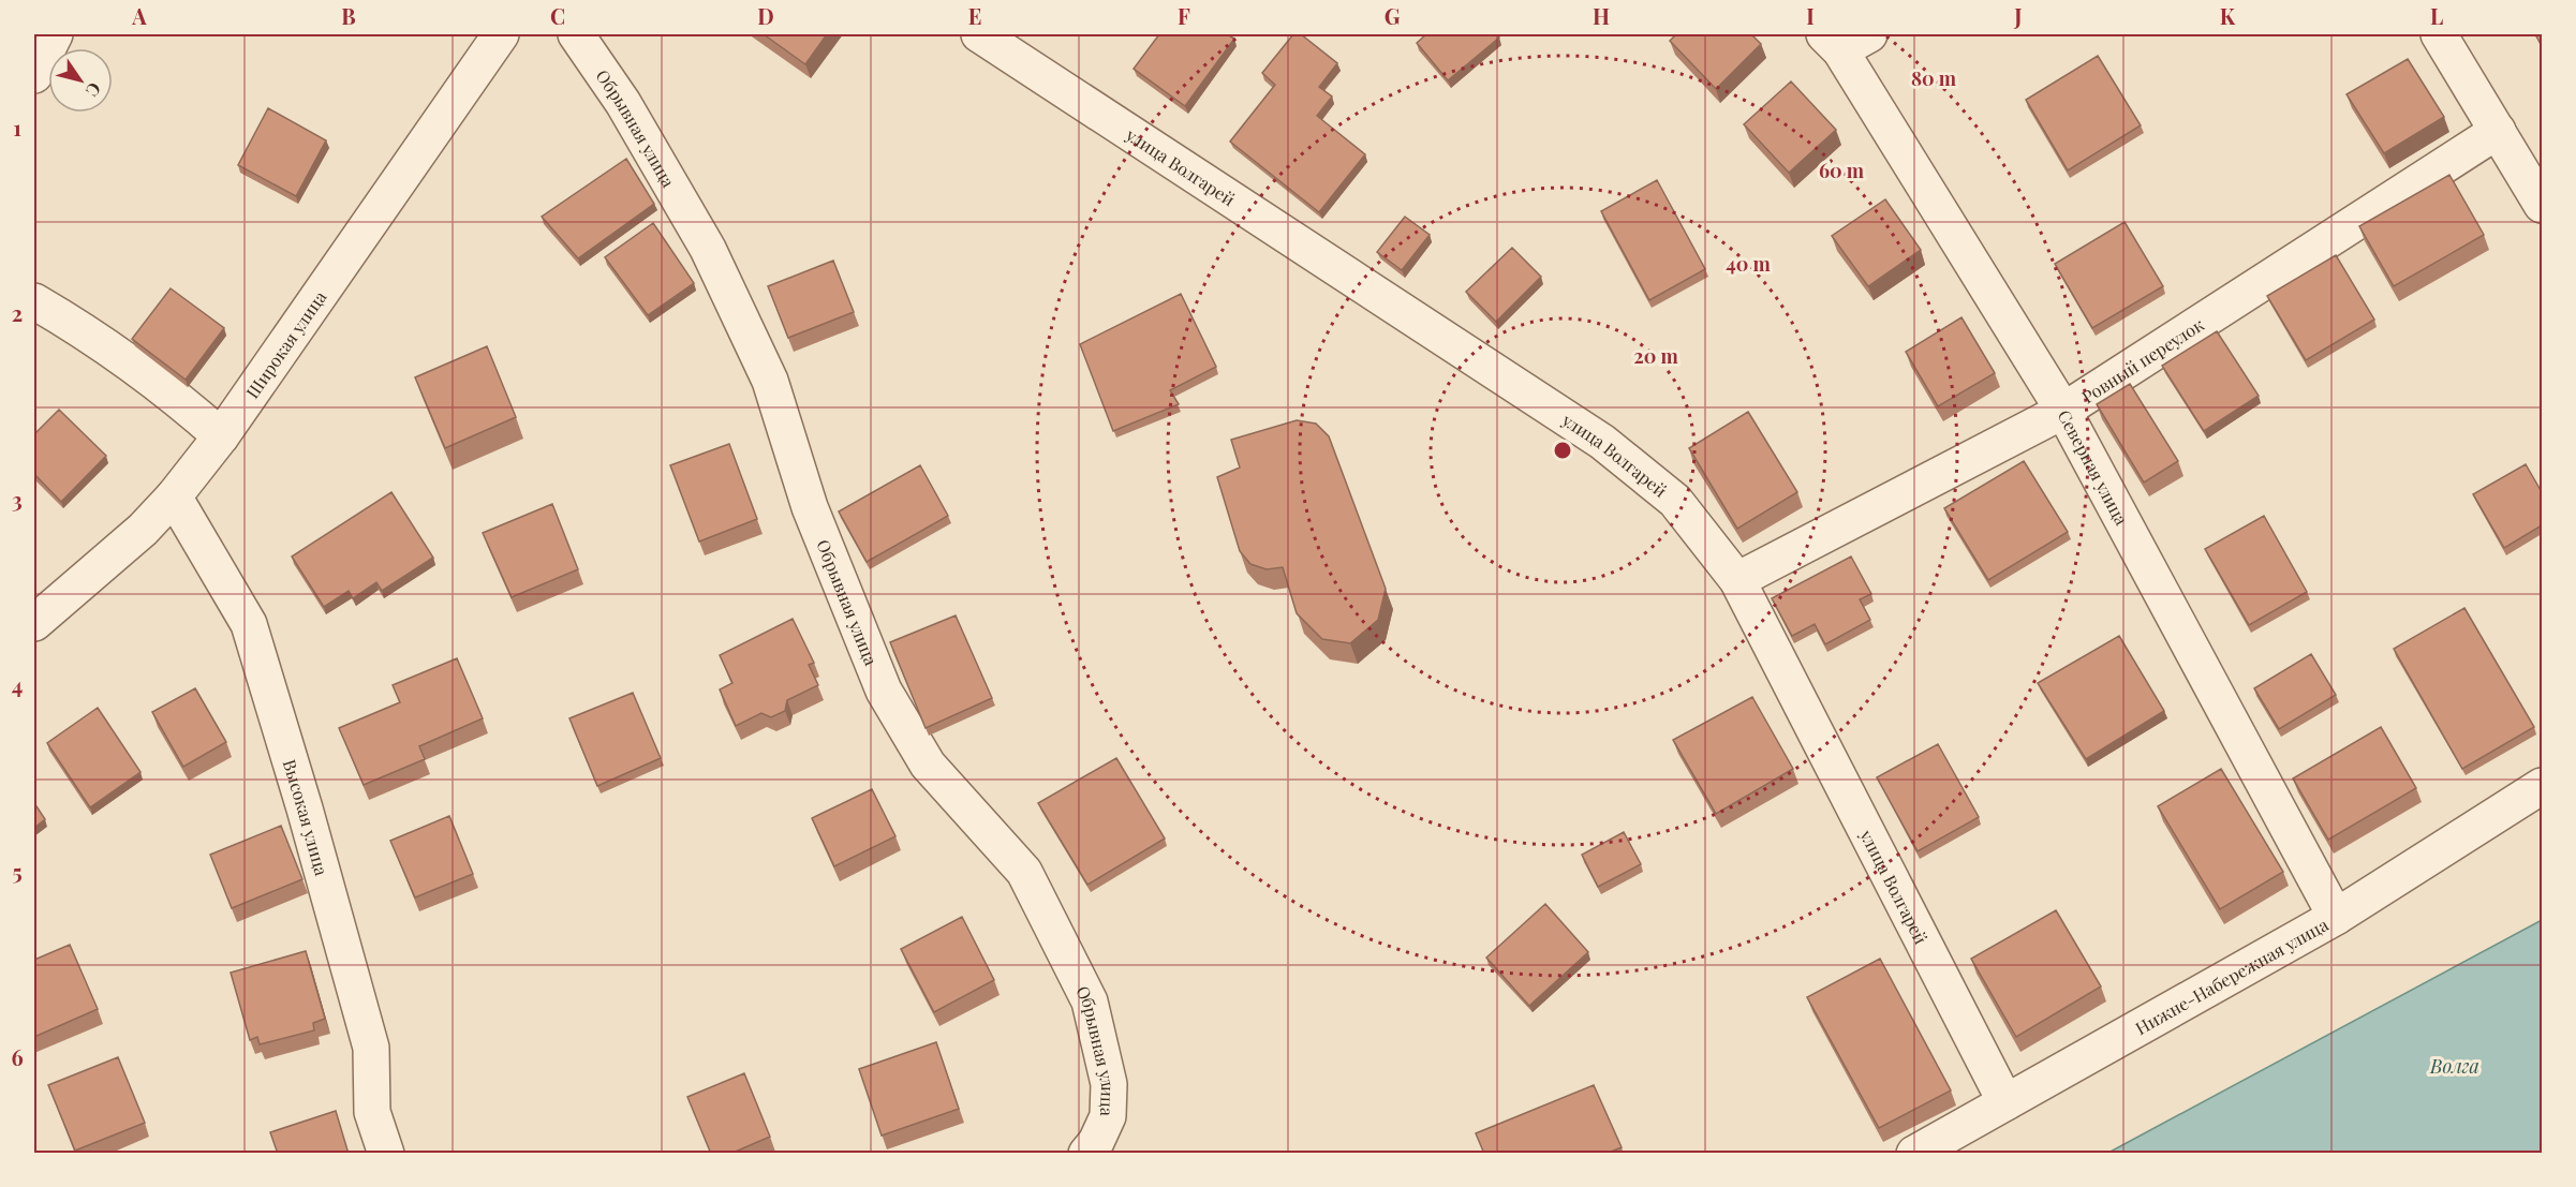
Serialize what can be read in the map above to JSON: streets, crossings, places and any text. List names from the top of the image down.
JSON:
{
  "streets": {
    "street": [
      "Обрывная улица",
      "улица Волгарей",
      "Широкая улица",
      "Ровный переулок",
      "Северная улица",
      "Высокая улица",
      "Нижне-Набережная улица"
    ]
  },
  "crossings": [
    ["улица Волгарей", "Ровный переулок"],
    ["улица Волгарей", "Нижне-Набережная улица"],
    ["Широкая улица", "Высокая улица"],
    ["Ровный переулок", "Северная улица"],
    ["Северная улица", "Нижне-Набережная улица"]
  ],
  "water": ["Волга"],
  "north": "bottom right",
  "grid": {
    "columns": [
      "A",
      "B",
      "C",
      "D",
      "E",
      "F",
      "G",
      "H",
      "I",
      "J",
      "K",
      "L"
    ],
    "rows": [
      "1",
      "2",
      "3",
      "4",
      "5",
      "6"
    ]
  },
  "rings": [
    "80 m",
    "60 m",
    "40 m",
    "20 m"
  ]
}
